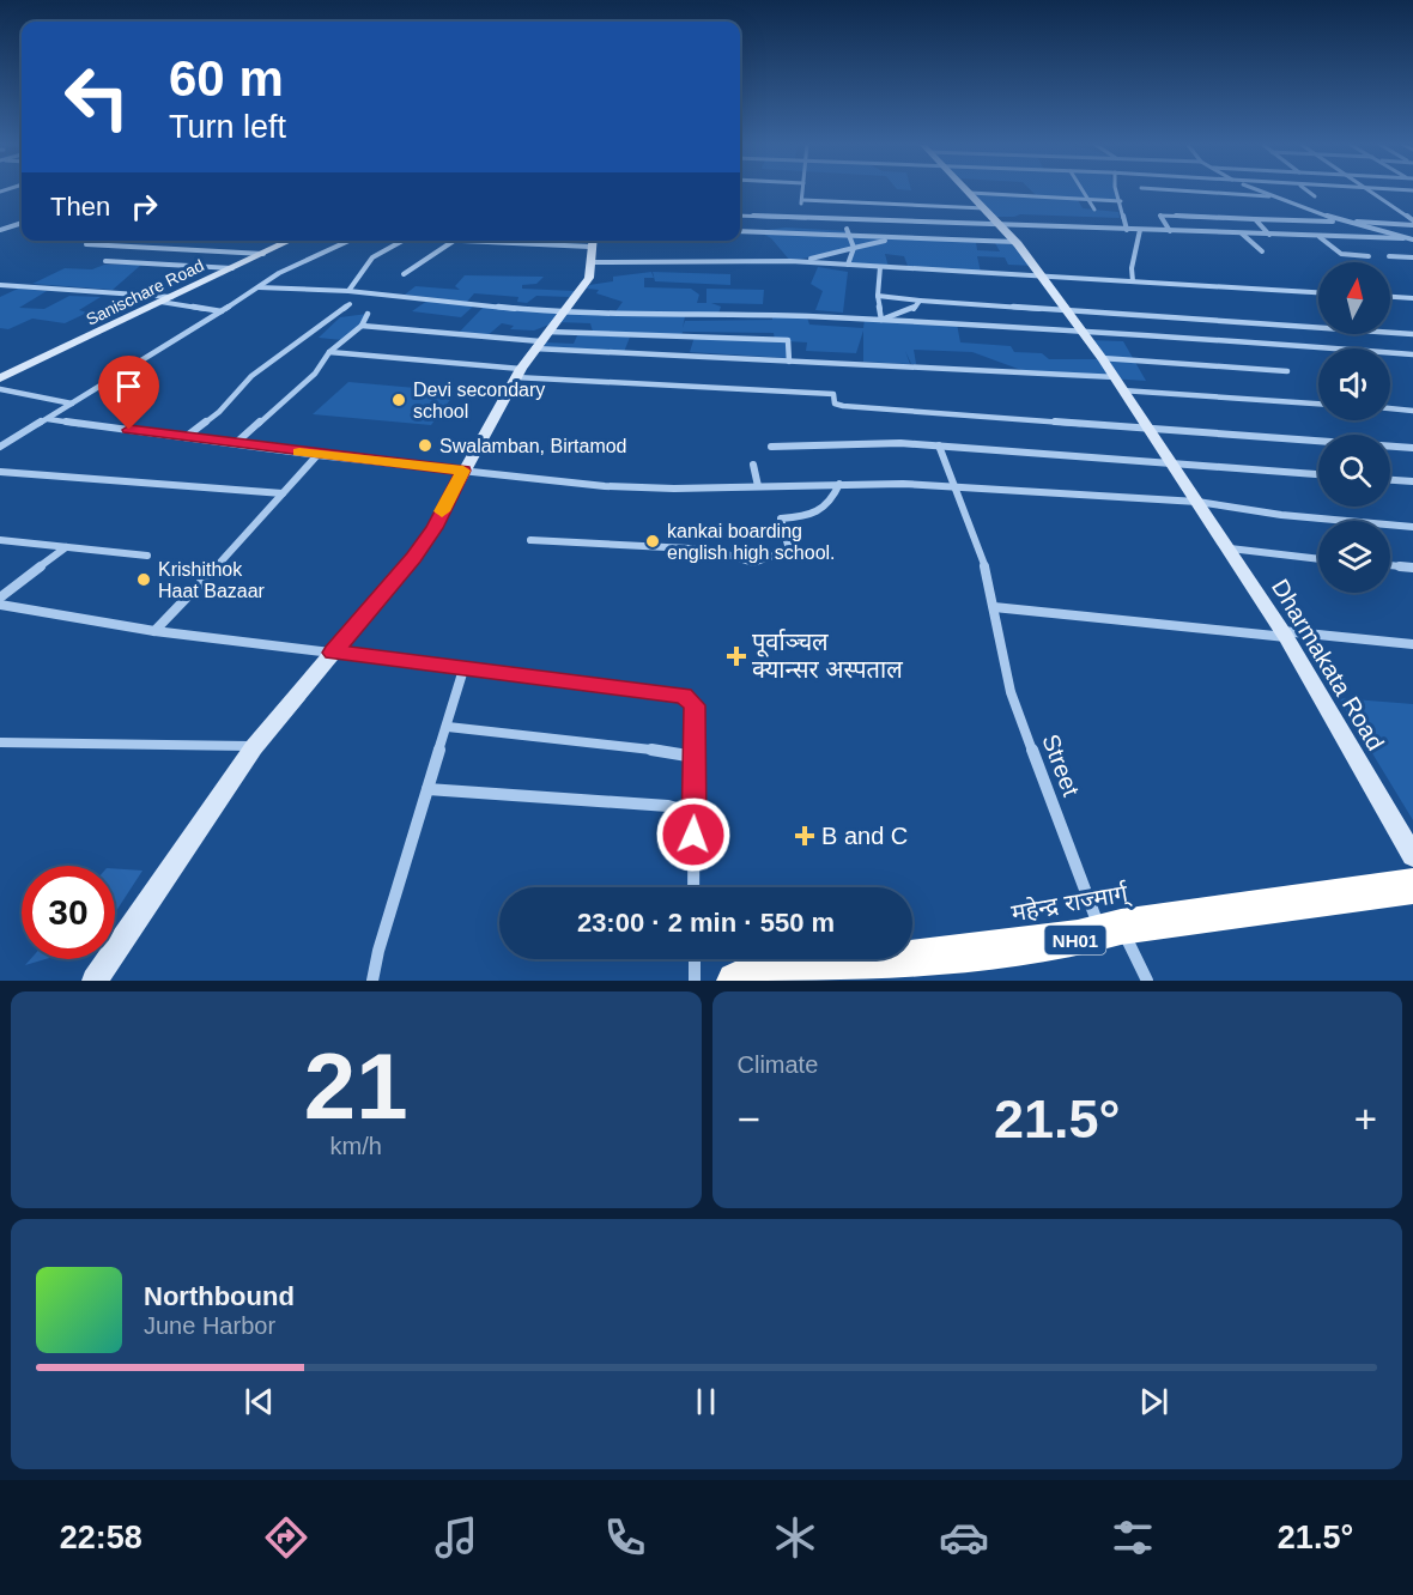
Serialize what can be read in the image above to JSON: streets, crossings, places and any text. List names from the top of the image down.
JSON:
{
  "streets": {
    "highway": ["महेन्द्र राज्मार्ग्", "NH01"],
    "street": ["Sanischare Road", "Dharmakata Road", "Street"]
  },
  "crossings": [
    ["Street", "महेन्द्र राज्मार्ग्"]
  ],
  "places": {
    "other": [
      "Devi secondary school",
      "Swalamban, Birtamod",
      "kankai boarding english high school.",
      "Krishithok Haat Bazaar"
    ],
    "health": ["पूर्वाञ्चल क्यान्सर अस्पताल", "B and C"]
  },
  "north": "top",
  "page": {
    "turn": ["60 m", "Turn left"],
    "then": "Then",
    "limit": "30",
    "trip": "23:00 · 2 min · 550 m",
    "tile": [
      ["21", "km/h"],
      "Climate"
    ],
    "heat": ["−", "21.5°", "+"],
    "song": ["Northbound", "June Harbor"],
    "tabs": ["22:58", "21.5°"]
  }
}
